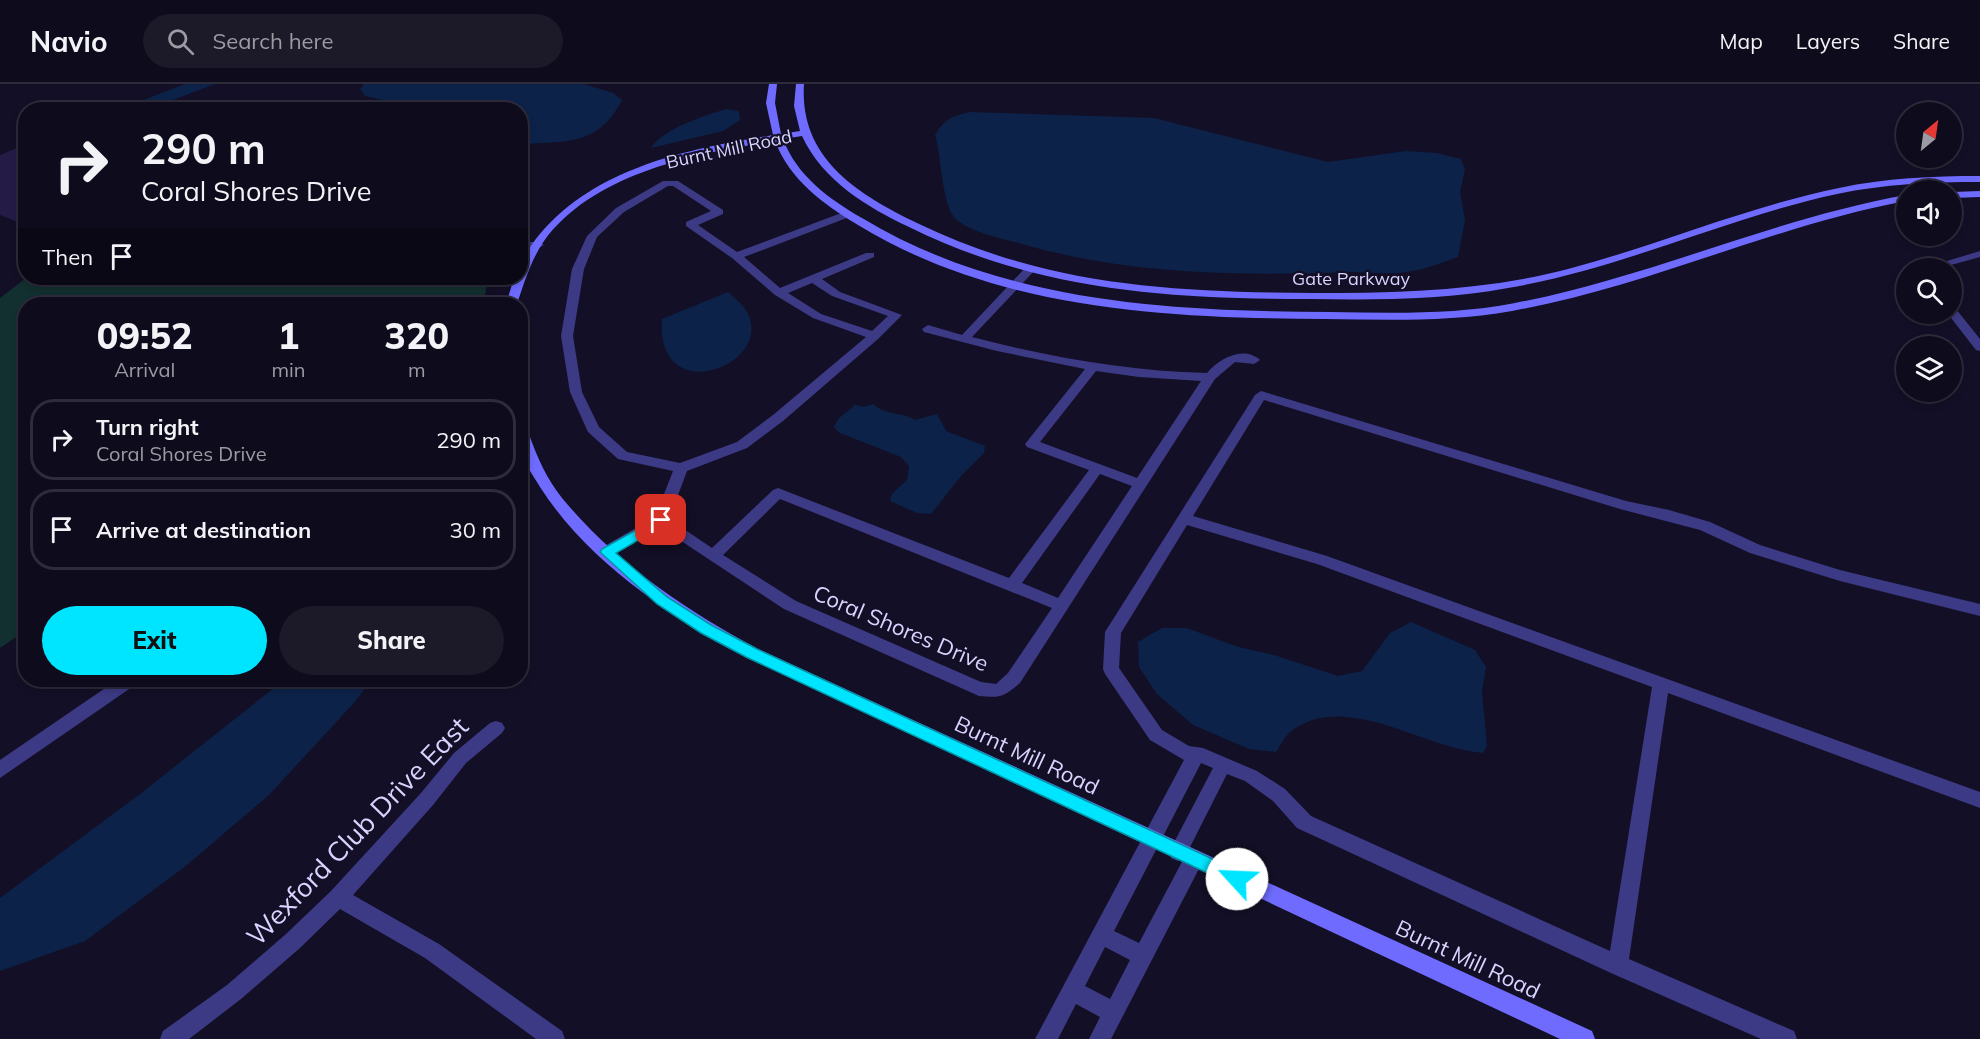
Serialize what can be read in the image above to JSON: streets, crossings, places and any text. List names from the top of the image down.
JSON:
{
  "streets": {
    "main road": ["Burnt Mill Road", "Gate Parkway"],
    "street": ["Coral Shores Drive", "Wexford Club Drive East"]
  },
  "crossings": [
    ["Burnt Mill Road", "Gate Parkway"]
  ],
  "north": "top right",
  "page": {
    "header": "Navio",
    "search": "Search here",
    "nav": ["Map", "Layers", "Share"],
    "turn": ["290 m", "Coral Shores Drive"],
    "then": "Then",
    "eta": [
      "09:52",
      "Arrival",
      "1",
      "min",
      "320",
      "m"
    ],
    "list": [
      {
        "name": "Turn right",
        "note": "Coral Shores Drive",
        "value": "290 m"
      },
      {
        "name": "Arrive at destination",
        "value": "30 m"
      }
    ],
    "buttons": ["Exit", "Share"]
  }
}
